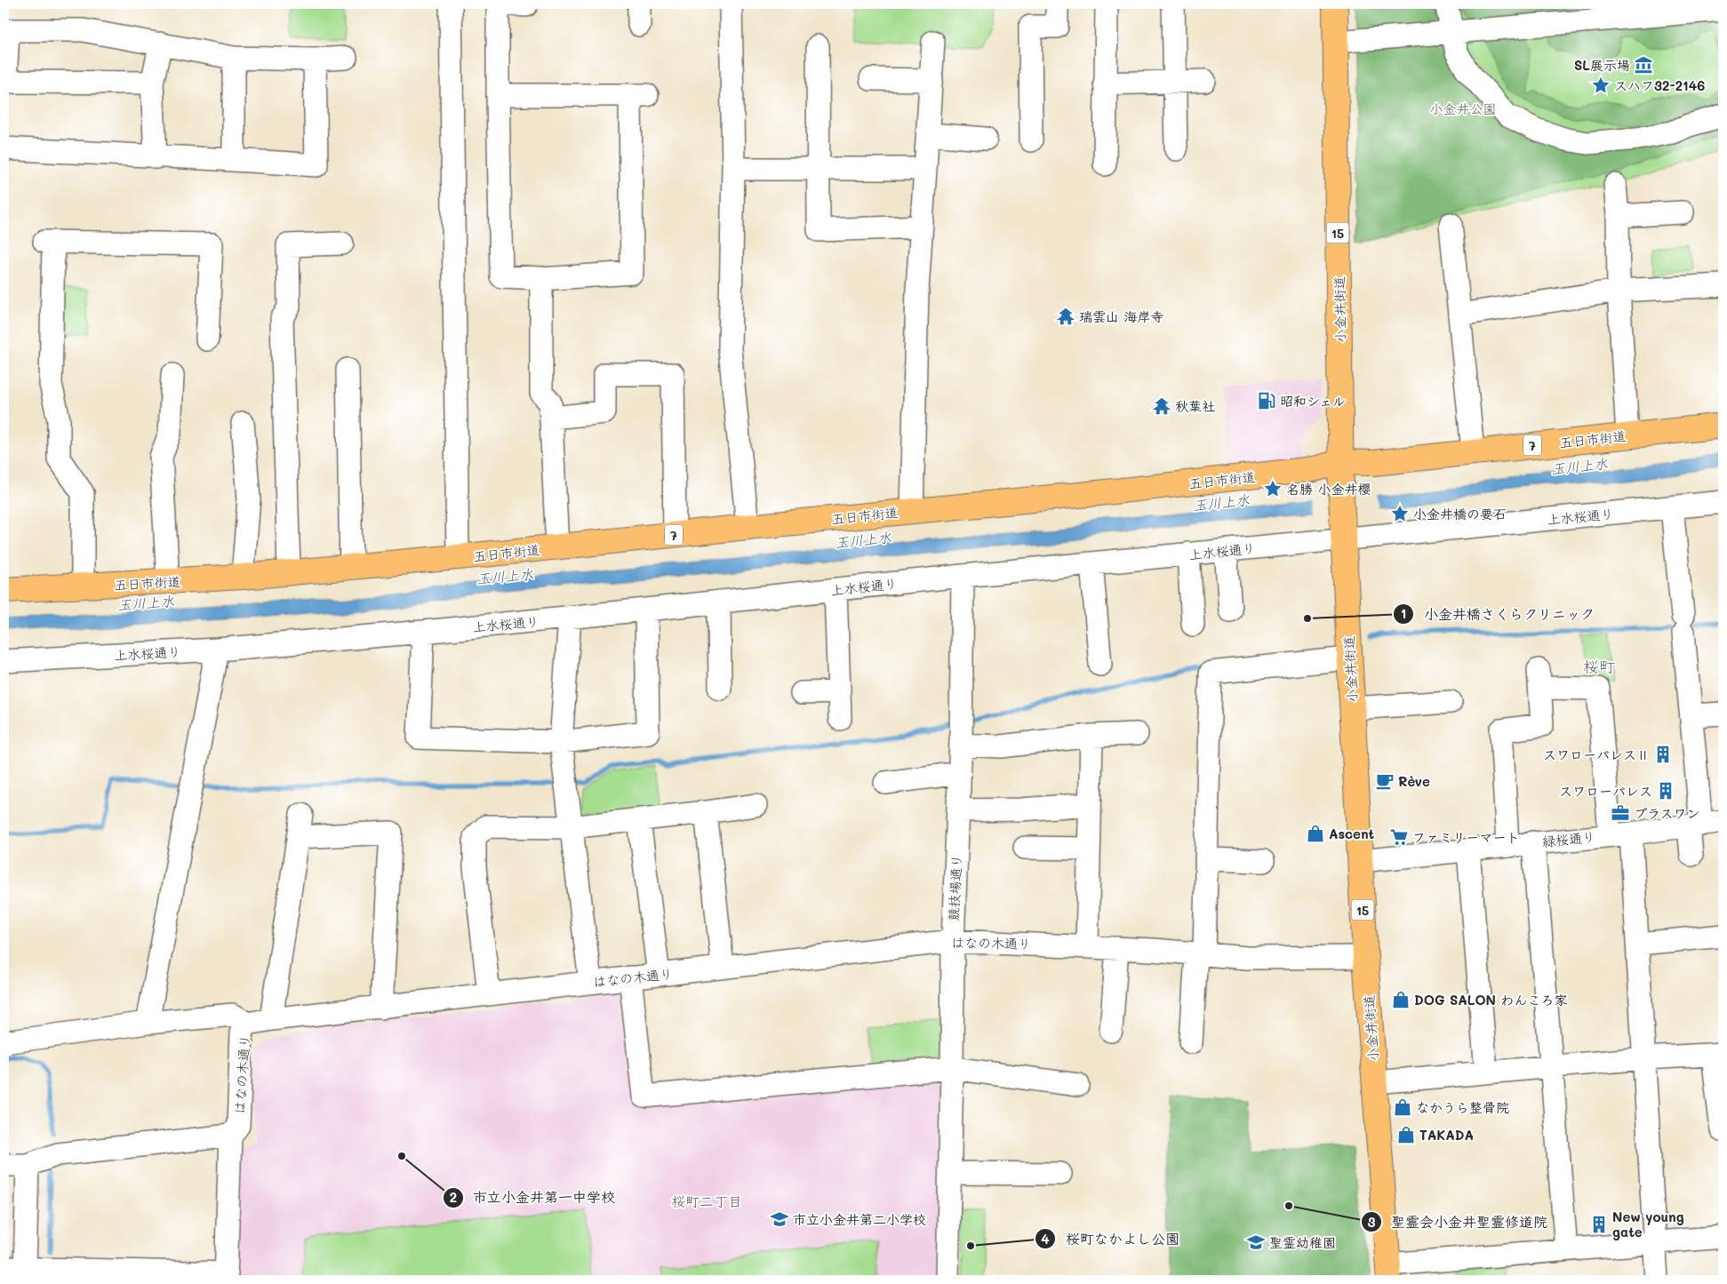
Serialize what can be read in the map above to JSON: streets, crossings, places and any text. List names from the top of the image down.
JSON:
{
  "streets": {
    "main road": [
      "15",
      "小金井街道",
      "五日市街道",
      "7"
    ],
    "street": [
      "上水桜通り",
      "緑桜通り",
      "競技場通り",
      "はなの木通り"
    ]
  },
  "crossings": [
    ["小金井街道", "五日市街道"],
    ["小金井街道", "上水桜通り"],
    ["小金井街道", "緑桜通り"],
    ["小金井街道", "はなの木通り"],
    ["上水桜通り", "競技場通り"],
    ["競技場通り", "はなの木通り"]
  ],
  "districts": ["桜町", "桜町二丁目"],
  "water": ["玉川上水"],
  "parks": ["小金井公園"],
  "places": {
    "museum": ["SL展示場"],
    "place": ["スハフ32-2146", "名勝 小金井櫻", "小金井橋の要石"],
    "temple": ["瑞雲山 海岸寺", "秋葉社"],
    "fuel station": ["昭和シェル"],
    "other": [
      "小金井橋さくらクリニック",
      "市立小金井第一中学校",
      "聖霊会小金井聖霊修道院",
      "桜町なかよし公園"
    ],
    "building": ["スワローパレスⅡ", "スワローパレス", "New young gate"],
    "cafe": ["Rève"],
    "office": ["プラスワン"],
    "shop": [
      "Ascent",
      "DOG SALON わんころ家",
      "なかうら整骨院",
      "TAKADA"
    ],
    "supermarket": ["ファミリーマート"],
    "school or university": ["市立小金井第二小学校", "聖霊幼稚園"]
  }
}
